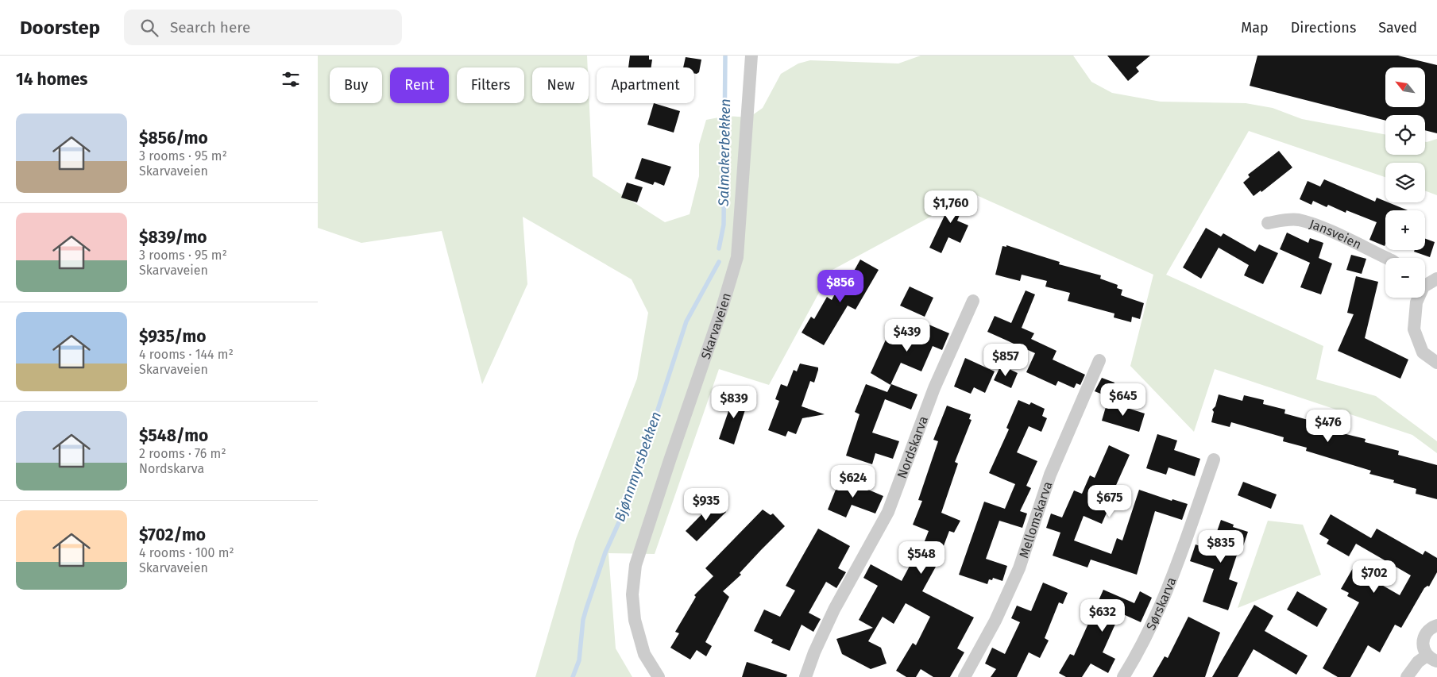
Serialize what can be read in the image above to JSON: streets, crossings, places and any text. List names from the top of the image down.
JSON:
{
  "streets": {
    "street": [
      "Jansveien",
      "Skarvaveien",
      "Nordskarva",
      "Mellomskarva",
      "Sørskarva"
    ]
  },
  "water": ["Salmakerbekken", "Bjønnmyrsbekken"],
  "north": "top left",
  "page": {
    "header": "Doorstep",
    "search": "Search here",
    "nav": ["Map", "Directions", "Saved"],
    "heading": "14 homes",
    "map_buttons": ["+", "−"],
    "chip": [
      "Buy",
      "Rent",
      "Filters",
      "New",
      "Apartment"
    ],
    "list": [
      {
        "name": "$856/mo",
        "note": "3 rooms · 95 m² · Skarvaveien"
      },
      {
        "name": "$839/mo",
        "note": "3 rooms · 95 m² · Skarvaveien"
      },
      {
        "name": "$935/mo",
        "note": "4 rooms · 144 m² · Skarvaveien"
      },
      {
        "name": "$548/mo",
        "note": "2 rooms · 76 m² · Nordskarva"
      },
      {
        "name": "$702/mo",
        "note": "4 rooms · 100 m² · Skarvaveien"
      }
    ],
    "price": [
      "$1,760",
      "$856",
      "$439",
      "$857",
      "$645",
      "$839",
      "$476",
      "$624",
      "$675",
      "$935",
      "$835",
      "$548",
      "$702",
      "$632"
    ]
  }
}
